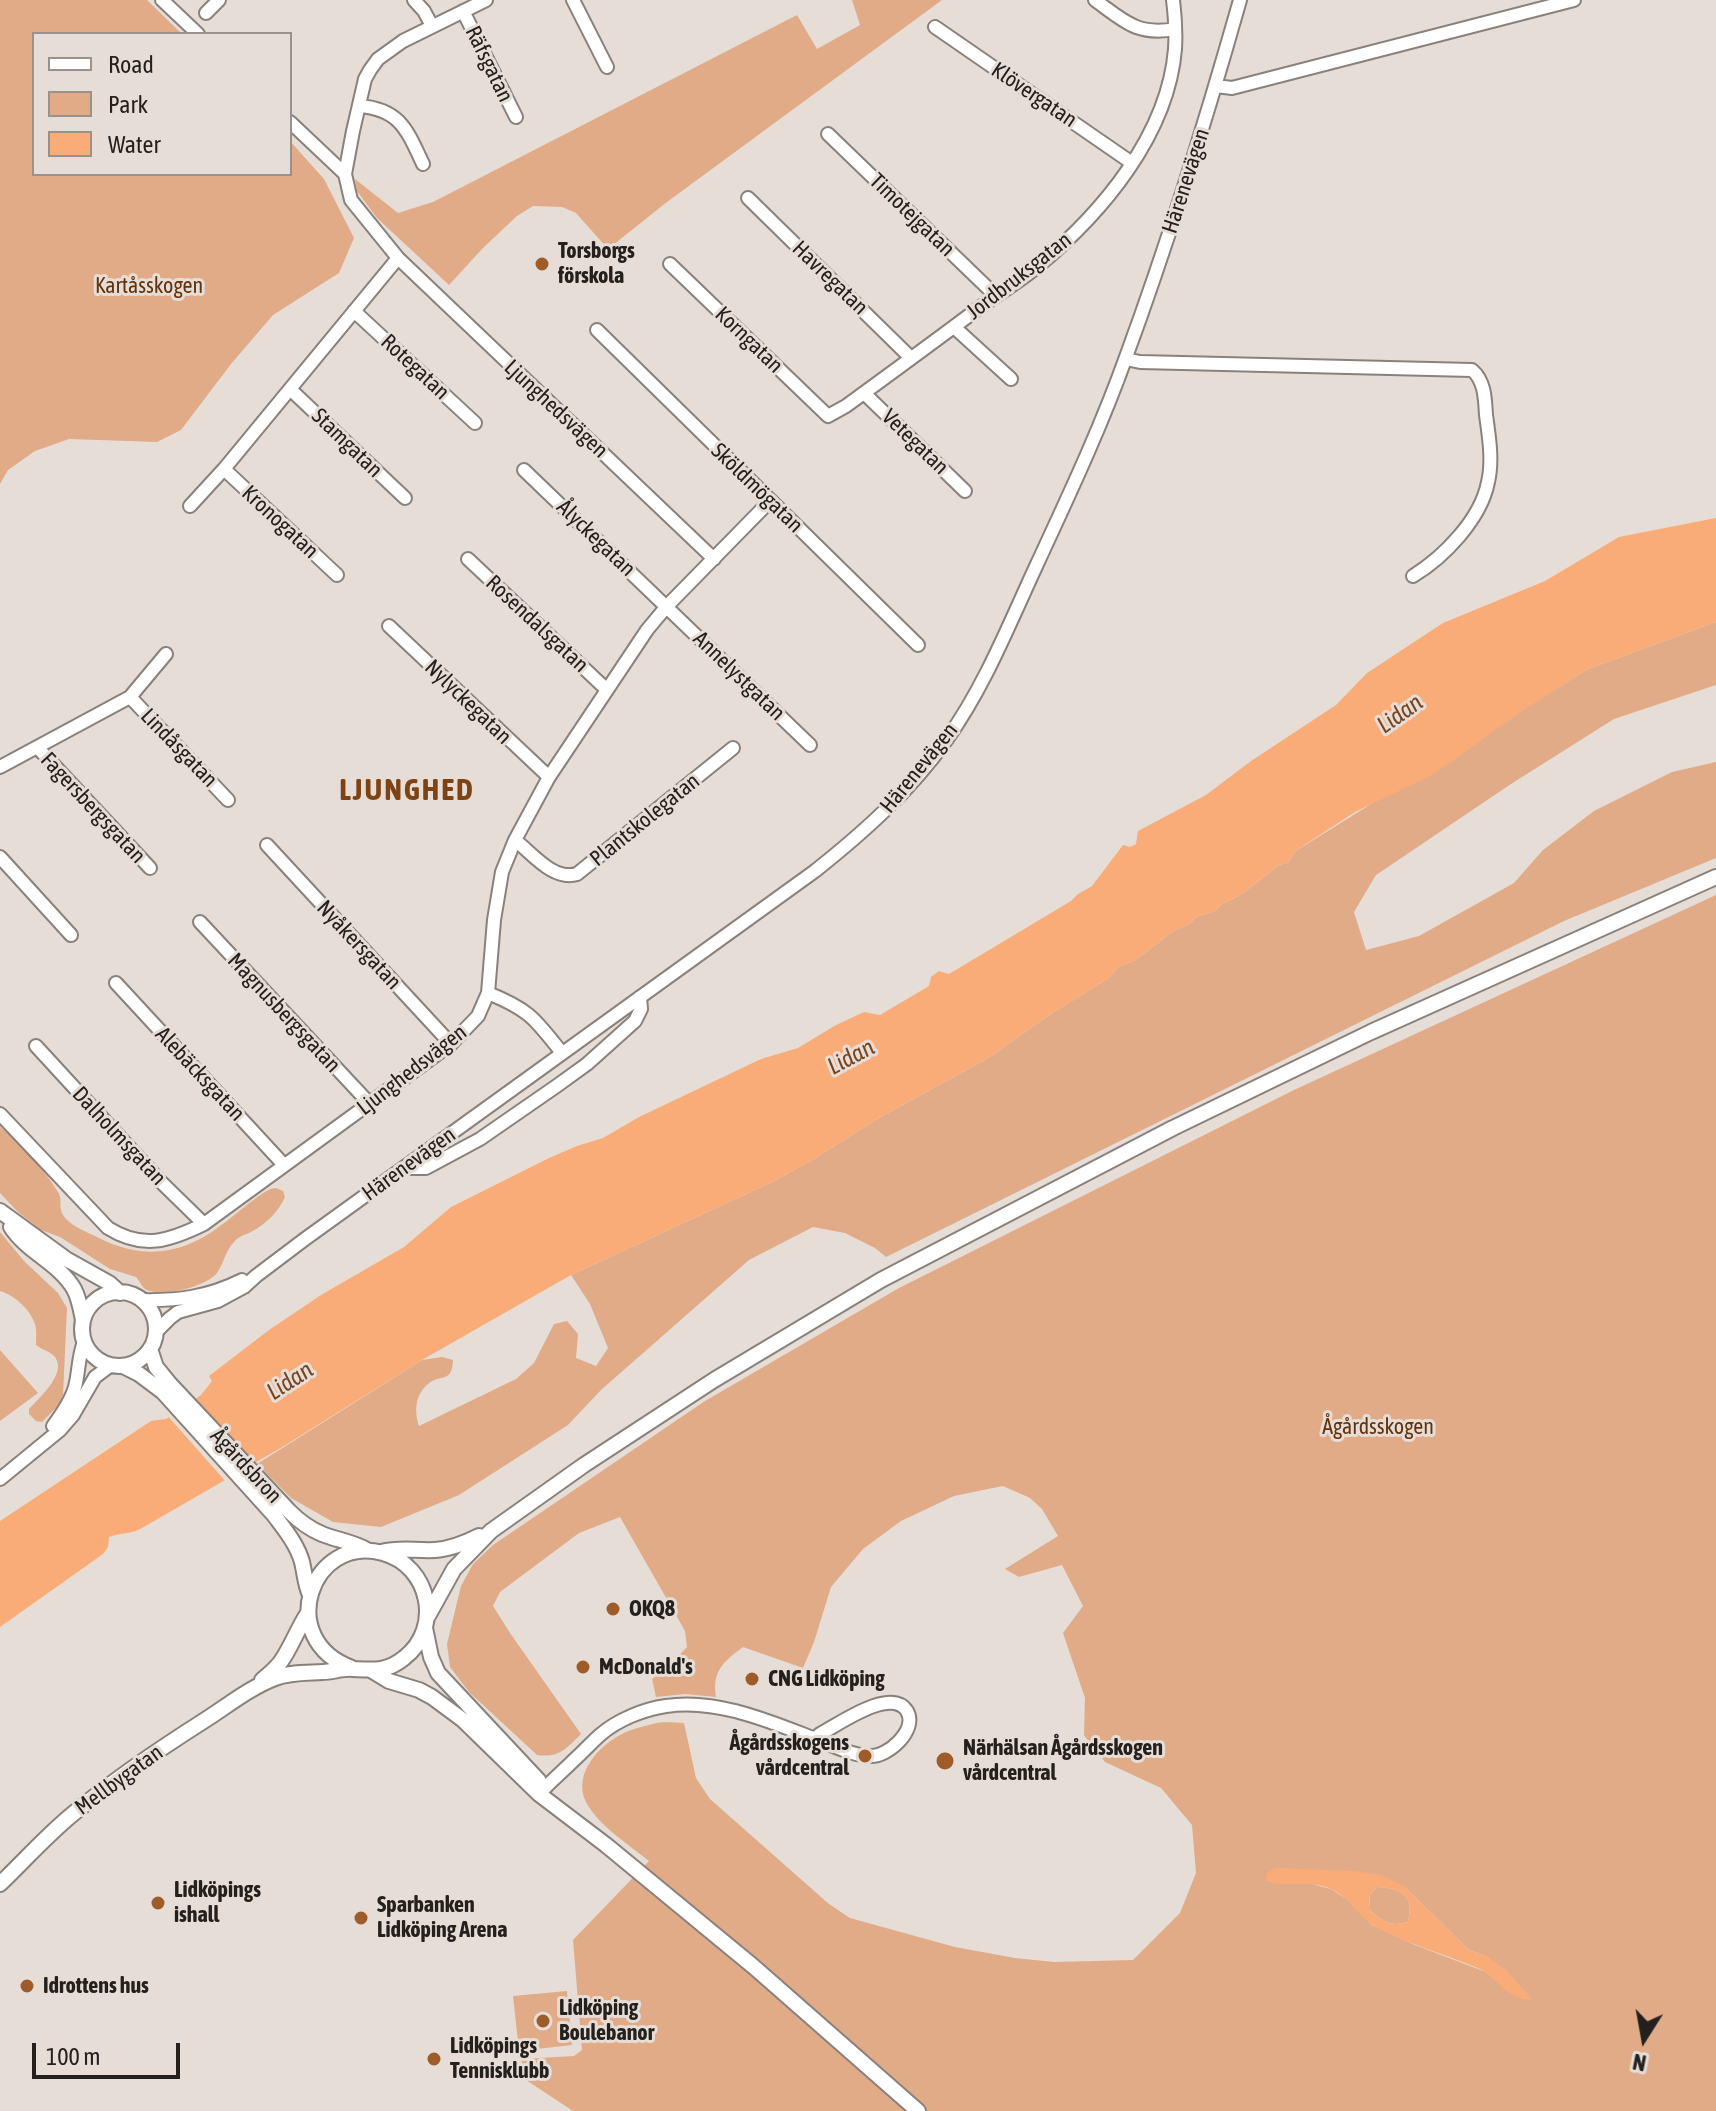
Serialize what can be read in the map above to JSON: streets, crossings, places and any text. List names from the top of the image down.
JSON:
{
  "streets": {
    "main road": ["Ågårdsbron", "Mellbygatan"],
    "street": [
      "Räfsgatan",
      "Klövergatan",
      "Härenevägen",
      "Timotejgatan",
      "Jordbruksgatan",
      "Havregatan",
      "Korngatan",
      "Rotegatan",
      "Ljunghedsvägen",
      "Vetegatan",
      "Stamgatan",
      "Sköldmögatan",
      "Kronogatan",
      "Ålyckegatan",
      "Rosendalsgatan",
      "Annelystgatan",
      "Nylyckegatan",
      "Lindåsgatan",
      "Fagersbergsgatan",
      "Plantskolegatan",
      "Nyåkersgatan",
      "Magnusbergsgatan",
      "Alebäcksgatan",
      "Dalholmsgatan"
    ]
  },
  "crossings": [
    ["Klövergatan", "Jordbruksgatan"],
    ["Härenevägen", "Ågårdsbron"],
    ["Timotejgatan", "Jordbruksgatan"],
    ["Jordbruksgatan", "Havregatan"],
    ["Jordbruksgatan", "Korngatan"],
    ["Jordbruksgatan", "Vetegatan"],
    ["Ljunghedsvägen", "Sköldmögatan"],
    ["Ljunghedsvägen", "Ålyckegatan"],
    ["Ljunghedsvägen", "Rosendalsgatan"],
    ["Ljunghedsvägen", "Annelystgatan"],
    ["Ljunghedsvägen", "Nylyckegatan"],
    ["Ljunghedsvägen", "Plantskolegatan"],
    ["Ljunghedsvägen", "Nyåkersgatan"],
    ["Ljunghedsvägen", "Magnusbergsgatan"],
    ["Ljunghedsvägen", "Alebäcksgatan"],
    ["Ljunghedsvägen", "Dalholmsgatan"],
    ["Ålyckegatan", "Annelystgatan"],
    ["Ågårdsbron", "Mellbygatan"]
  ],
  "districts": ["LJUNGHED"],
  "water": ["Lidan"],
  "parks": ["Kartåsskogen", "Ågårdsskogen"],
  "places": [
    "Torsborgs förskola",
    "OKQ8",
    "McDonald's",
    "CNG Lidköping",
    "Ågårdsskogens vårdcentral",
    "Närhälsan Ågårdsskogen vårdcentral",
    "Lidköpings ishall",
    "Sparbanken Lidköping Arena",
    "Idrottens hus",
    "Lidköping Boulebanor",
    "Lidköpings Tennisklubb"
  ],
  "legend": ["Road", "Park", "Water"],
  "scale_bar": "100 m",
  "north": "bottom"
}
